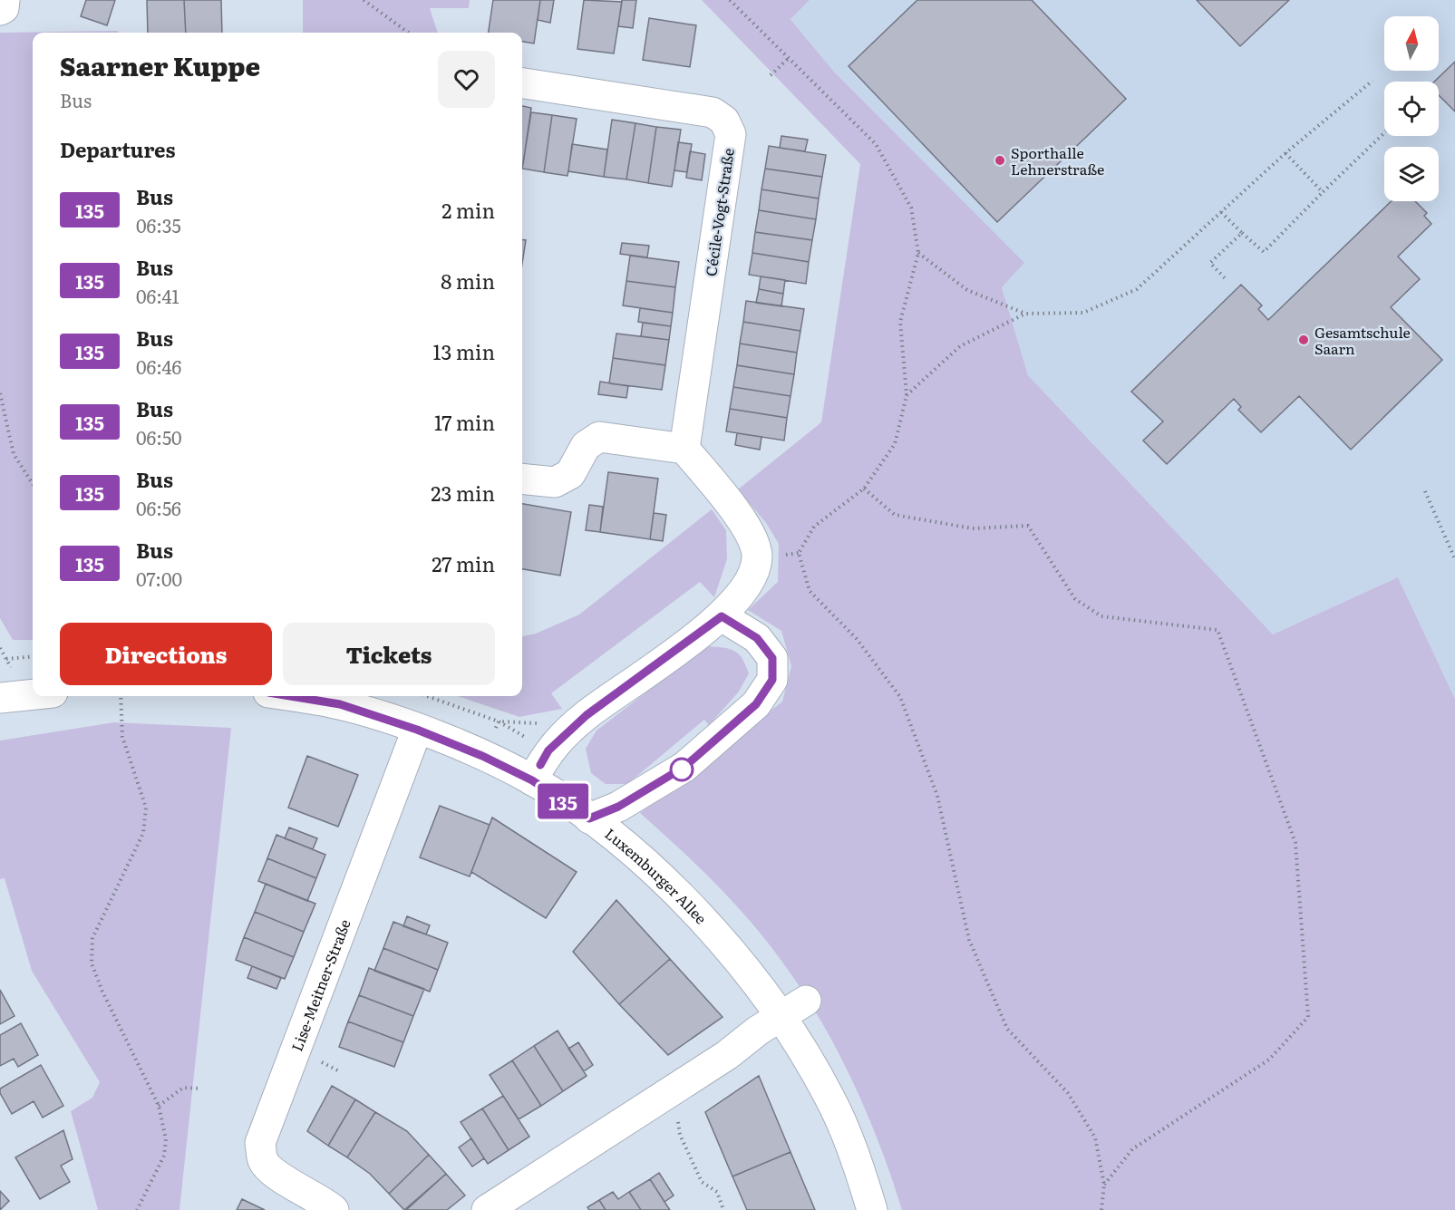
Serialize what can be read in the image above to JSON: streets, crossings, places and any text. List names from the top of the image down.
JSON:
{
  "streets": {
    "street": ["Cécile-Vogt-Straße", "Luxemburger Allee", "Lise-Meitner-Straße"]
  },
  "crossings": [
    ["Luxemburger Allee", "Lise-Meitner-Straße"]
  ],
  "places": ["Sporthalle Lehnerstraße", "Gesamtschule Saarn"],
  "lines": ["bus line 135"],
  "north": "top",
  "page": {
    "on_map": "135",
    "heading": [
      ["Saarner Kuppe", "Bus"],
      "Departures"
    ],
    "list": [
      {
        "mark": "135",
        "name": "Bus",
        "note": "06:35",
        "value": "2 min"
      },
      {
        "mark": "135",
        "name": "Bus",
        "note": "06:41",
        "value": "8 min"
      },
      {
        "mark": "135",
        "name": "Bus",
        "note": "06:46",
        "value": "13 min"
      },
      {
        "mark": "135",
        "name": "Bus",
        "note": "06:50",
        "value": "17 min"
      },
      {
        "mark": "135",
        "name": "Bus",
        "note": "06:56",
        "value": "23 min"
      },
      {
        "mark": "135",
        "name": "Bus",
        "note": "07:00",
        "value": "27 min"
      }
    ],
    "buttons": ["Directions", "Tickets"]
  }
}
